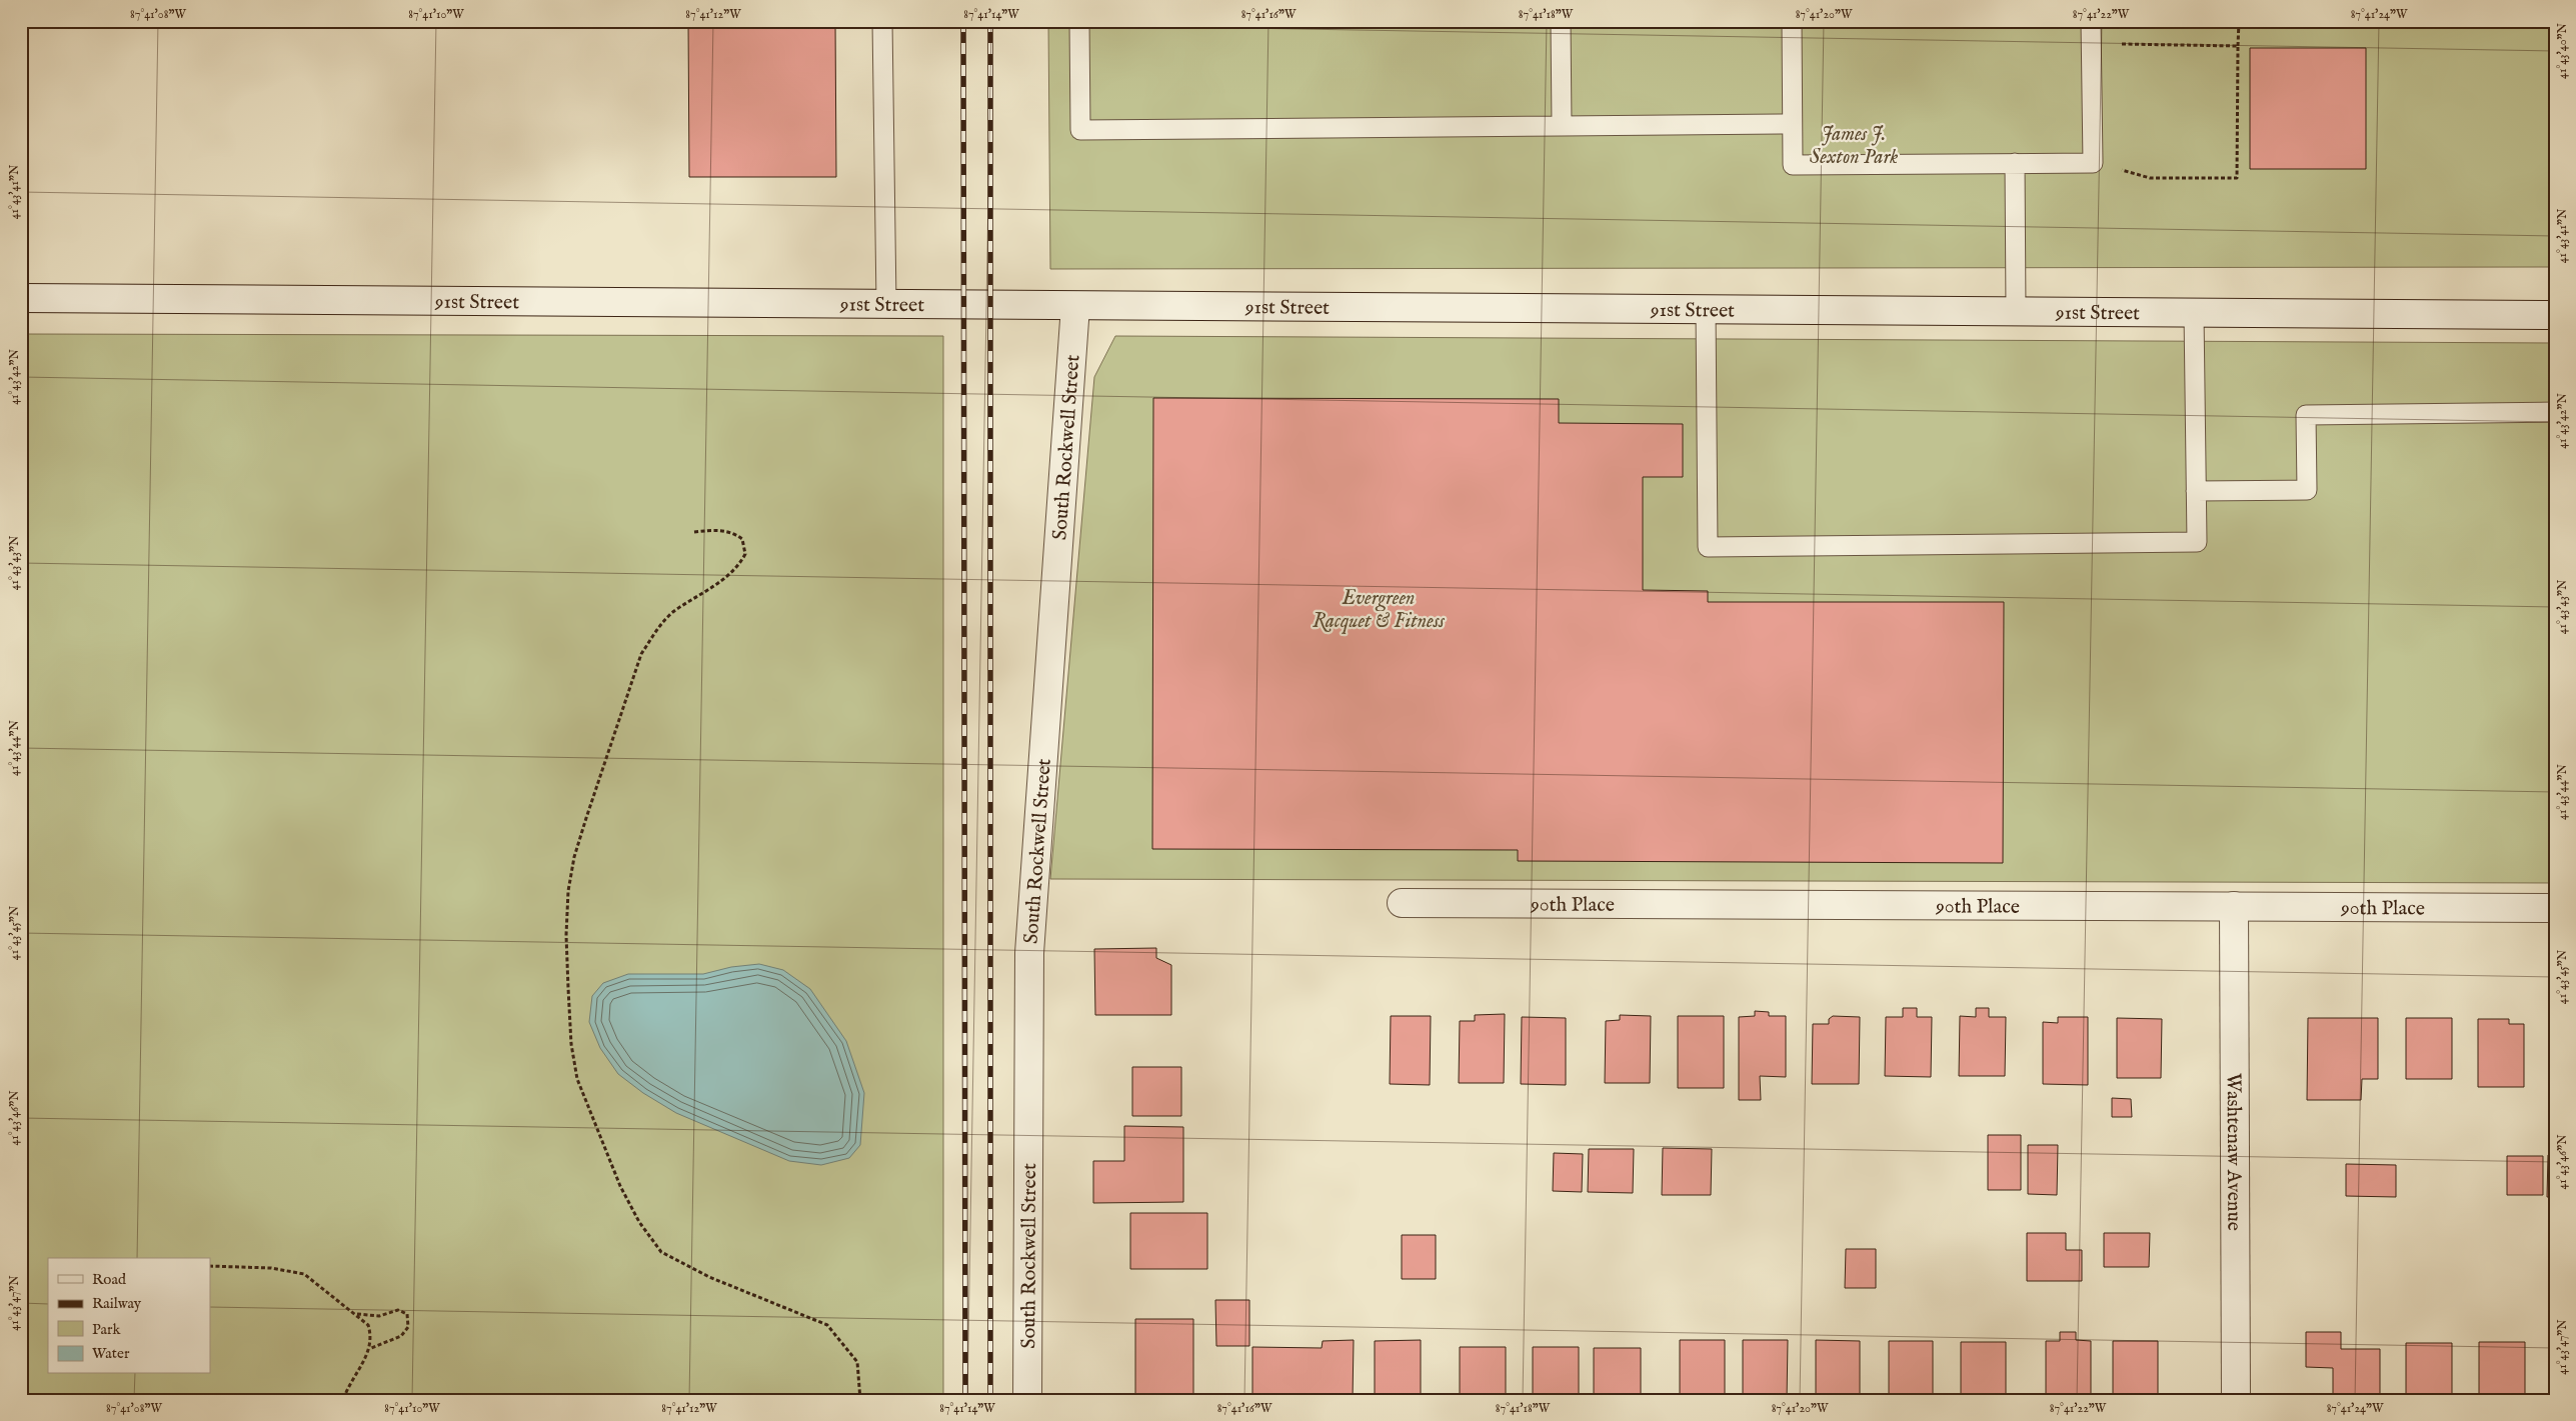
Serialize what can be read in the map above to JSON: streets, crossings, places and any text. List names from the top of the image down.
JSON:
{
  "streets": {
    "street": [
      "91st Street",
      "South Rockwell Street",
      "90th Place",
      "Washtenaw Avenue"
    ]
  },
  "crossings": [
    ["91st Street", "South Rockwell Street"],
    ["90th Place", "Washtenaw Avenue"]
  ],
  "parks": ["James J. Sexton Park", "Evergreen Racquet & Fitness"],
  "legend": [
    "Road",
    "Railway",
    "Park",
    "Water"
  ],
  "coordinates": [
    "87°41'08\"W",
    "87°41'10\"W",
    "87°41'12\"W",
    "87°41'14\"W",
    "87°41'16\"W",
    "87°41'18\"W",
    "87°41'20\"W",
    "87°41'22\"W",
    "87°41'24\"W",
    "41°43'40\"N",
    "41°43'41\"N",
    "41°43'42\"N",
    "41°43'43\"N",
    "41°43'44\"N",
    "41°43'45\"N",
    "41°43'46\"N",
    "41°43'47\"N"
  ]
}
